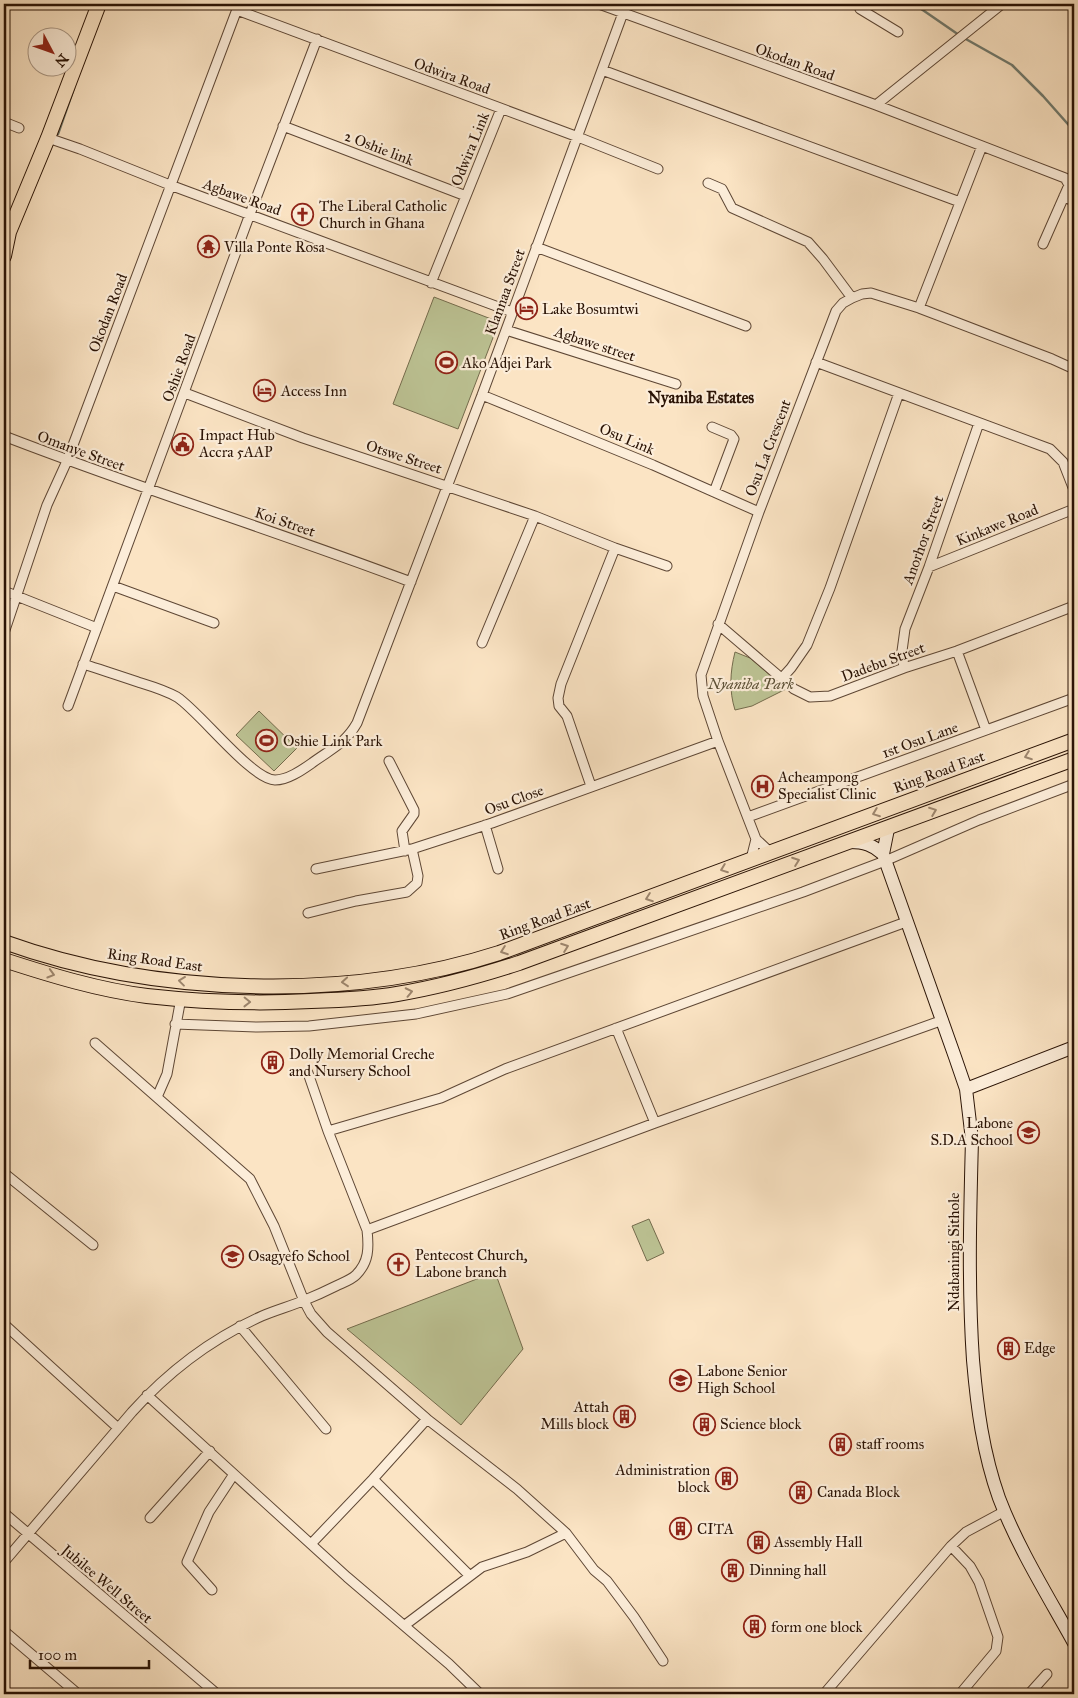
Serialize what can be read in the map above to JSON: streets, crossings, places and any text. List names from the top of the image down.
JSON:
{
  "streets": {
    "main road": ["Ring Road East"],
    "street": [
      "Okodan Road",
      "Odwira Road",
      "2 Oshie link",
      "Odwira Link",
      "Agbawe Road",
      "Klannaa Street",
      "Agbawe street",
      "Oshie Road",
      "Osu Link",
      "Osu La Crescent",
      "Omanye Street",
      "Otswe Street",
      "Koi Street",
      "Kinkawe Road",
      "Anorhor Street",
      "Dadebu Street",
      "1st Osu Lane",
      "Osu Close",
      "Ndabaningi Sithole",
      "Jubilee Well Street"
    ]
  },
  "crossings": [
    ["Okodan Road", "Odwira Road"],
    ["Okodan Road", "Agbawe Road"],
    ["Okodan Road", "Klannaa Street"],
    ["Okodan Road", "Omanye Street"],
    ["Odwira Road", "Odwira Link"],
    ["Odwira Road", "Klannaa Street"],
    ["Odwira Road", "Oshie Road"],
    ["2 Oshie link", "Odwira Link"],
    ["2 Oshie link", "Oshie Road"],
    ["Odwira Link", "Agbawe Road"],
    ["Agbawe Road", "Klannaa Street"],
    ["Agbawe Road", "Oshie Road"],
    ["Klannaa Street", "Agbawe street"],
    ["Klannaa Street", "Oshie Road"],
    ["Klannaa Street", "Osu Link"],
    ["Klannaa Street", "Otswe Street"],
    ["Klannaa Street", "Koi Street"],
    ["Oshie Road", "Omanye Street"],
    ["Oshie Road", "Otswe Street"],
    ["Oshie Road", "Koi Street"],
    ["Osu Link", "Osu La Crescent"],
    ["Osu La Crescent", "Dadebu Street"],
    ["Osu La Crescent", "1st Osu Lane"],
    ["Osu La Crescent", "Ring Road East"],
    ["Osu La Crescent", "Osu Close"],
    ["Omanye Street", "Koi Street"],
    ["Kinkawe Road", "Anorhor Street"],
    ["Anorhor Street", "Dadebu Street"]
  ],
  "districts": ["Nyaniba Estates"],
  "parks": ["Nyaniba Park"],
  "places": {
    "church": ["The Liberal Catholic Church in Ghana", "Pentecost Church, Labone branch"],
    "temple": ["Villa Ponte Rosa"],
    "hotel": ["Lake Bosumtwi", "Access Inn"],
    "sports": ["Ako Adjei Park", "Oshie Link Park"],
    "public building": ["Impact Hub Accra 5AAP"],
    "hospital": ["Acheampong Specialist Clinic"],
    "building": [
      "Dolly Memorial Creche and Nursery School",
      "Edge",
      "Attah Mills block",
      "Science block",
      "staff rooms",
      "Administration block",
      "Canada Block",
      "CITA",
      "Assembly Hall",
      "Dinning hall",
      "form one block"
    ],
    "school or university": ["Labone S.D.A School", "Osagyefo School", "Labone Senior High School"]
  },
  "scale_bar": "100 m",
  "north": "bottom right"
}
